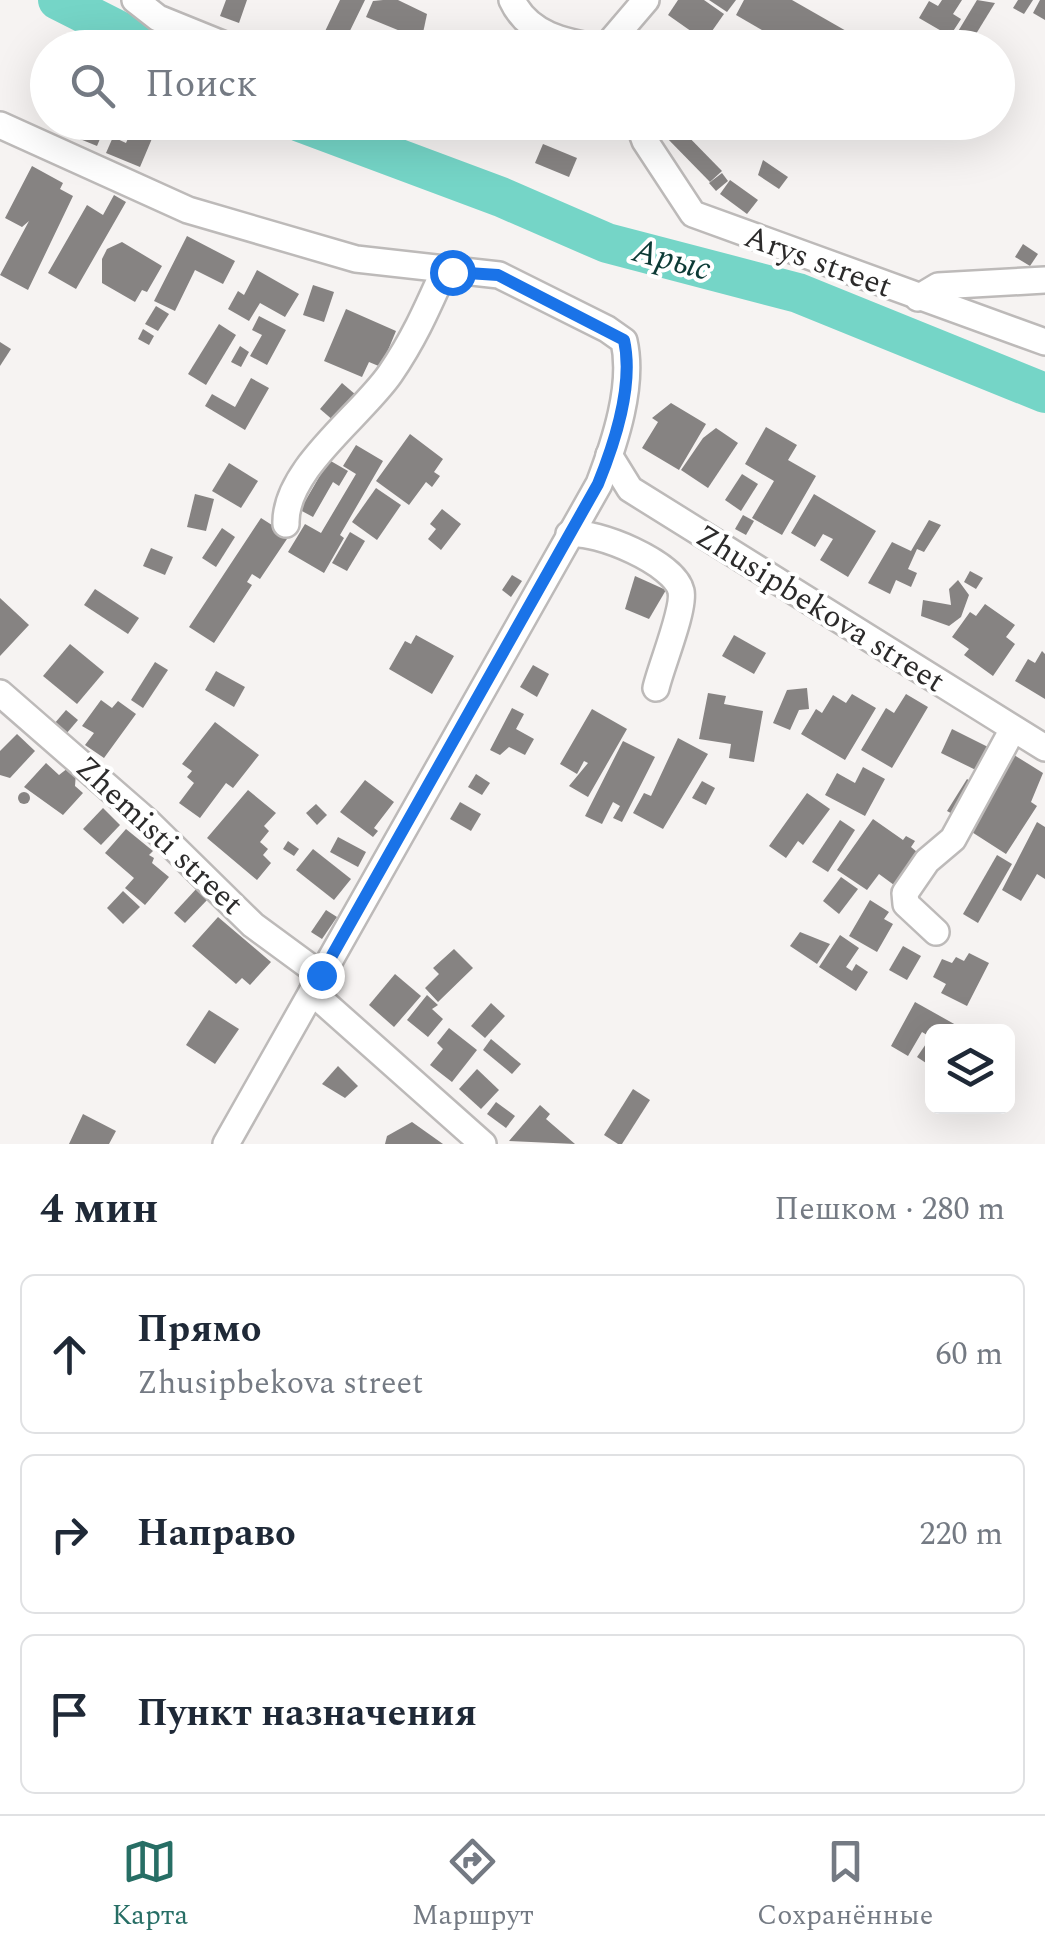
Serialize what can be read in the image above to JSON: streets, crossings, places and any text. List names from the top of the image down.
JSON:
{
  "streets": {
    "street": ["Arys street", "Zhusipbekova street", "Zhemisti street"]
  },
  "water": ["Арыс"],
  "page": {
    "search": "Поиск",
    "heading": ["4 мин", "Пешком · 280 m"],
    "list": [
      ["Прямо", "Zhusipbekova street", "60 m"],
      ["Направо", "220 m"],
      "Пункт назначения"
    ],
    "nav": ["Карта", "Маршрут", "Сохранённые"]
  }
}
